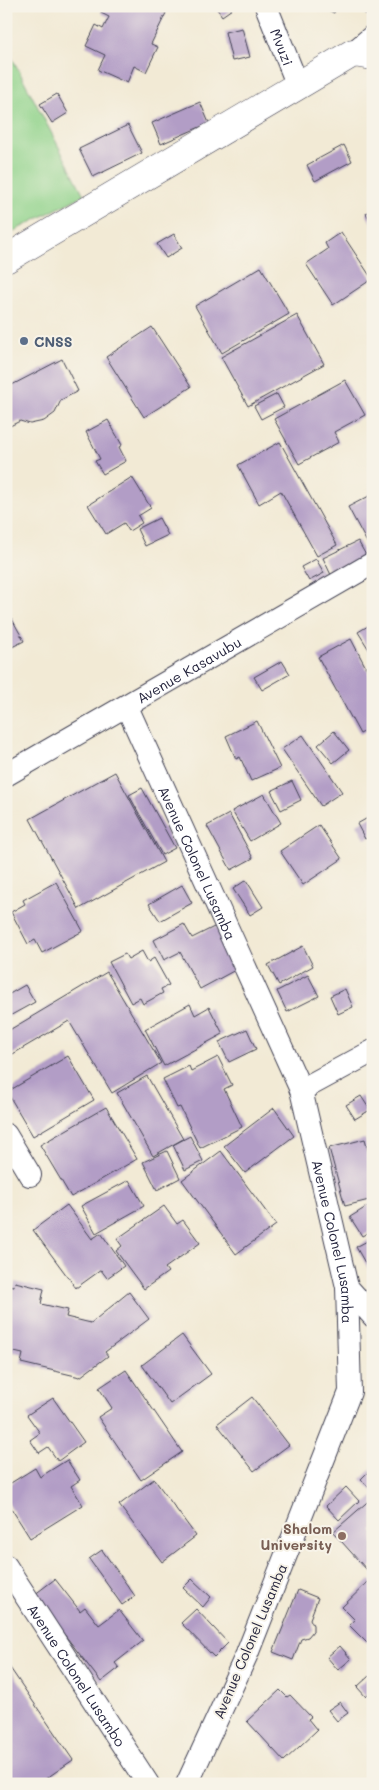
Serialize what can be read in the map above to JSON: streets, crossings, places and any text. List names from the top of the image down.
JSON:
{
  "streets": {
    "street": [
      "Mvuzi",
      "Avenue Kasavubu",
      "Avenue Colonel Lusamba",
      "Avenue Colonel Lusambo"
    ]
  },
  "crossings": [
    ["Avenue Kasavubu", "Avenue Colonel Lusamba"]
  ],
  "places": ["CNSS", "Shalom University"]
}
